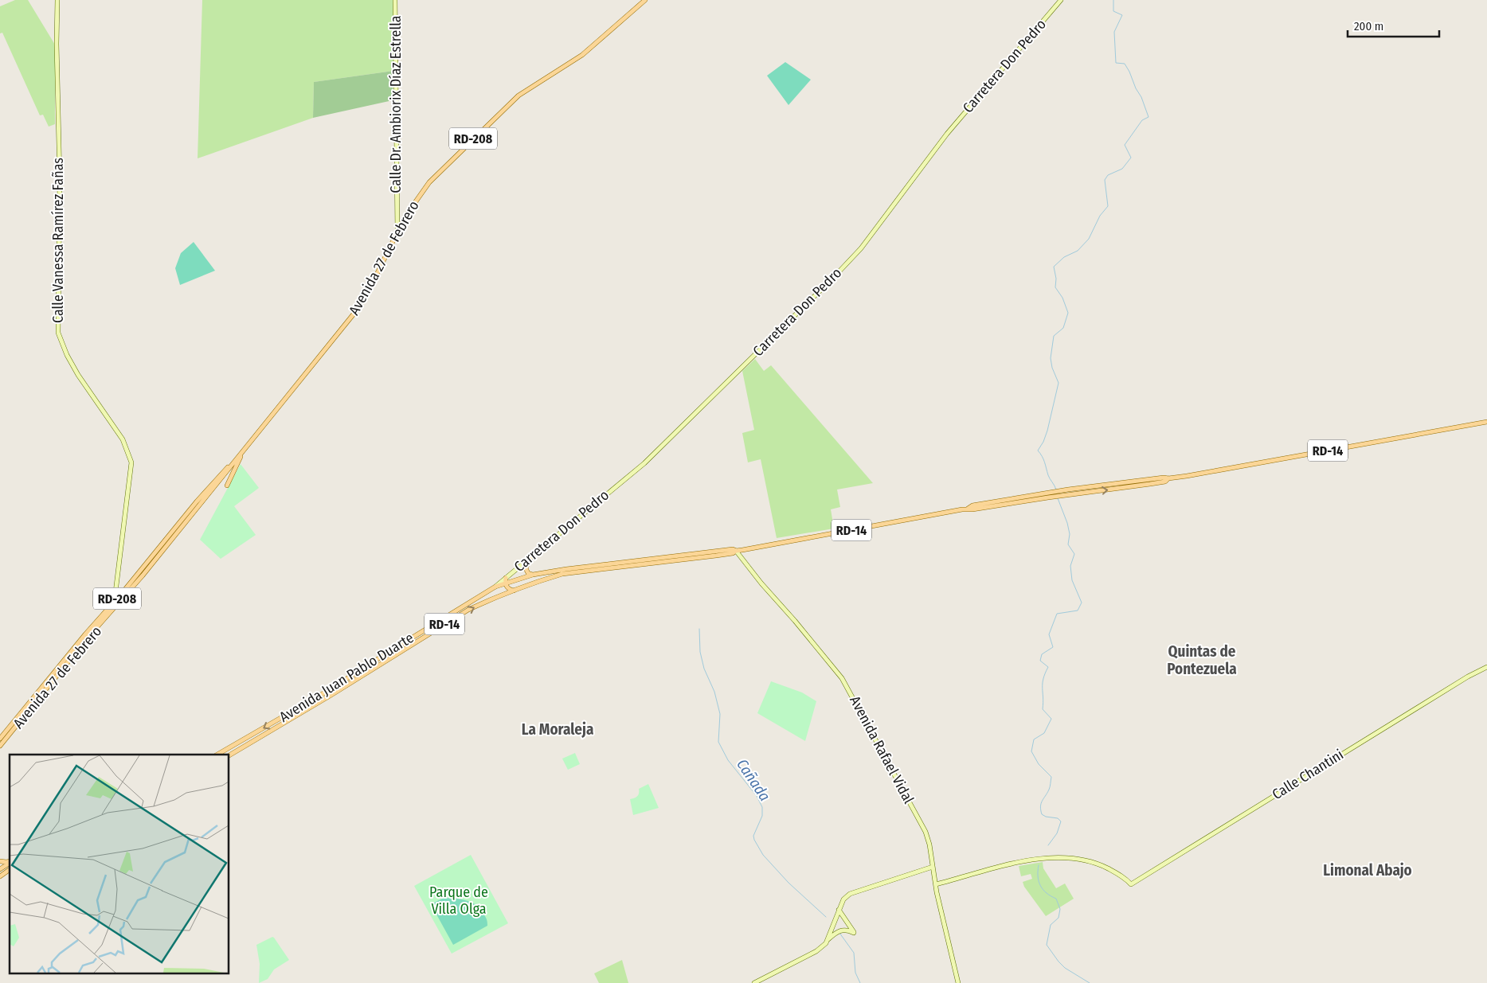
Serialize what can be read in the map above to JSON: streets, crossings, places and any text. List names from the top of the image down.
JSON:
{
  "streets": {
    "main road": [
      "RD-208",
      "Avenida 27 de Febrero",
      "RD-14",
      "Avenida Juan Pablo Duarte"
    ],
    "street": [
      "Carretera Don Pedro",
      "Calle Dr. Ambiorix Díaz Estrella",
      "Calle Vanessa Ramírez Fañas",
      "Avenida Rafael Vidal",
      "Calle Chantini"
    ]
  },
  "crossings": [
    ["Carretera Don Pedro", "Avenida Juan Pablo Duarte"],
    ["Calle Dr. Ambiorix Díaz Estrella", "Avenida 27 de Febrero"],
    ["Calle Vanessa Ramírez Fañas", "Avenida 27 de Febrero"],
    ["RD-14", "Avenida Juan Pablo Duarte"],
    ["RD-14", "Avenida Rafael Vidal"],
    ["Avenida Rafael Vidal", "Calle Chantini"]
  ],
  "districts": ["Quintas de Pontezuela", "La Moraleja", "Limonal Abajo"],
  "water": ["Cañada"],
  "parks": ["Parque de Villa Olga"],
  "scale_bar": "200 m"
}
